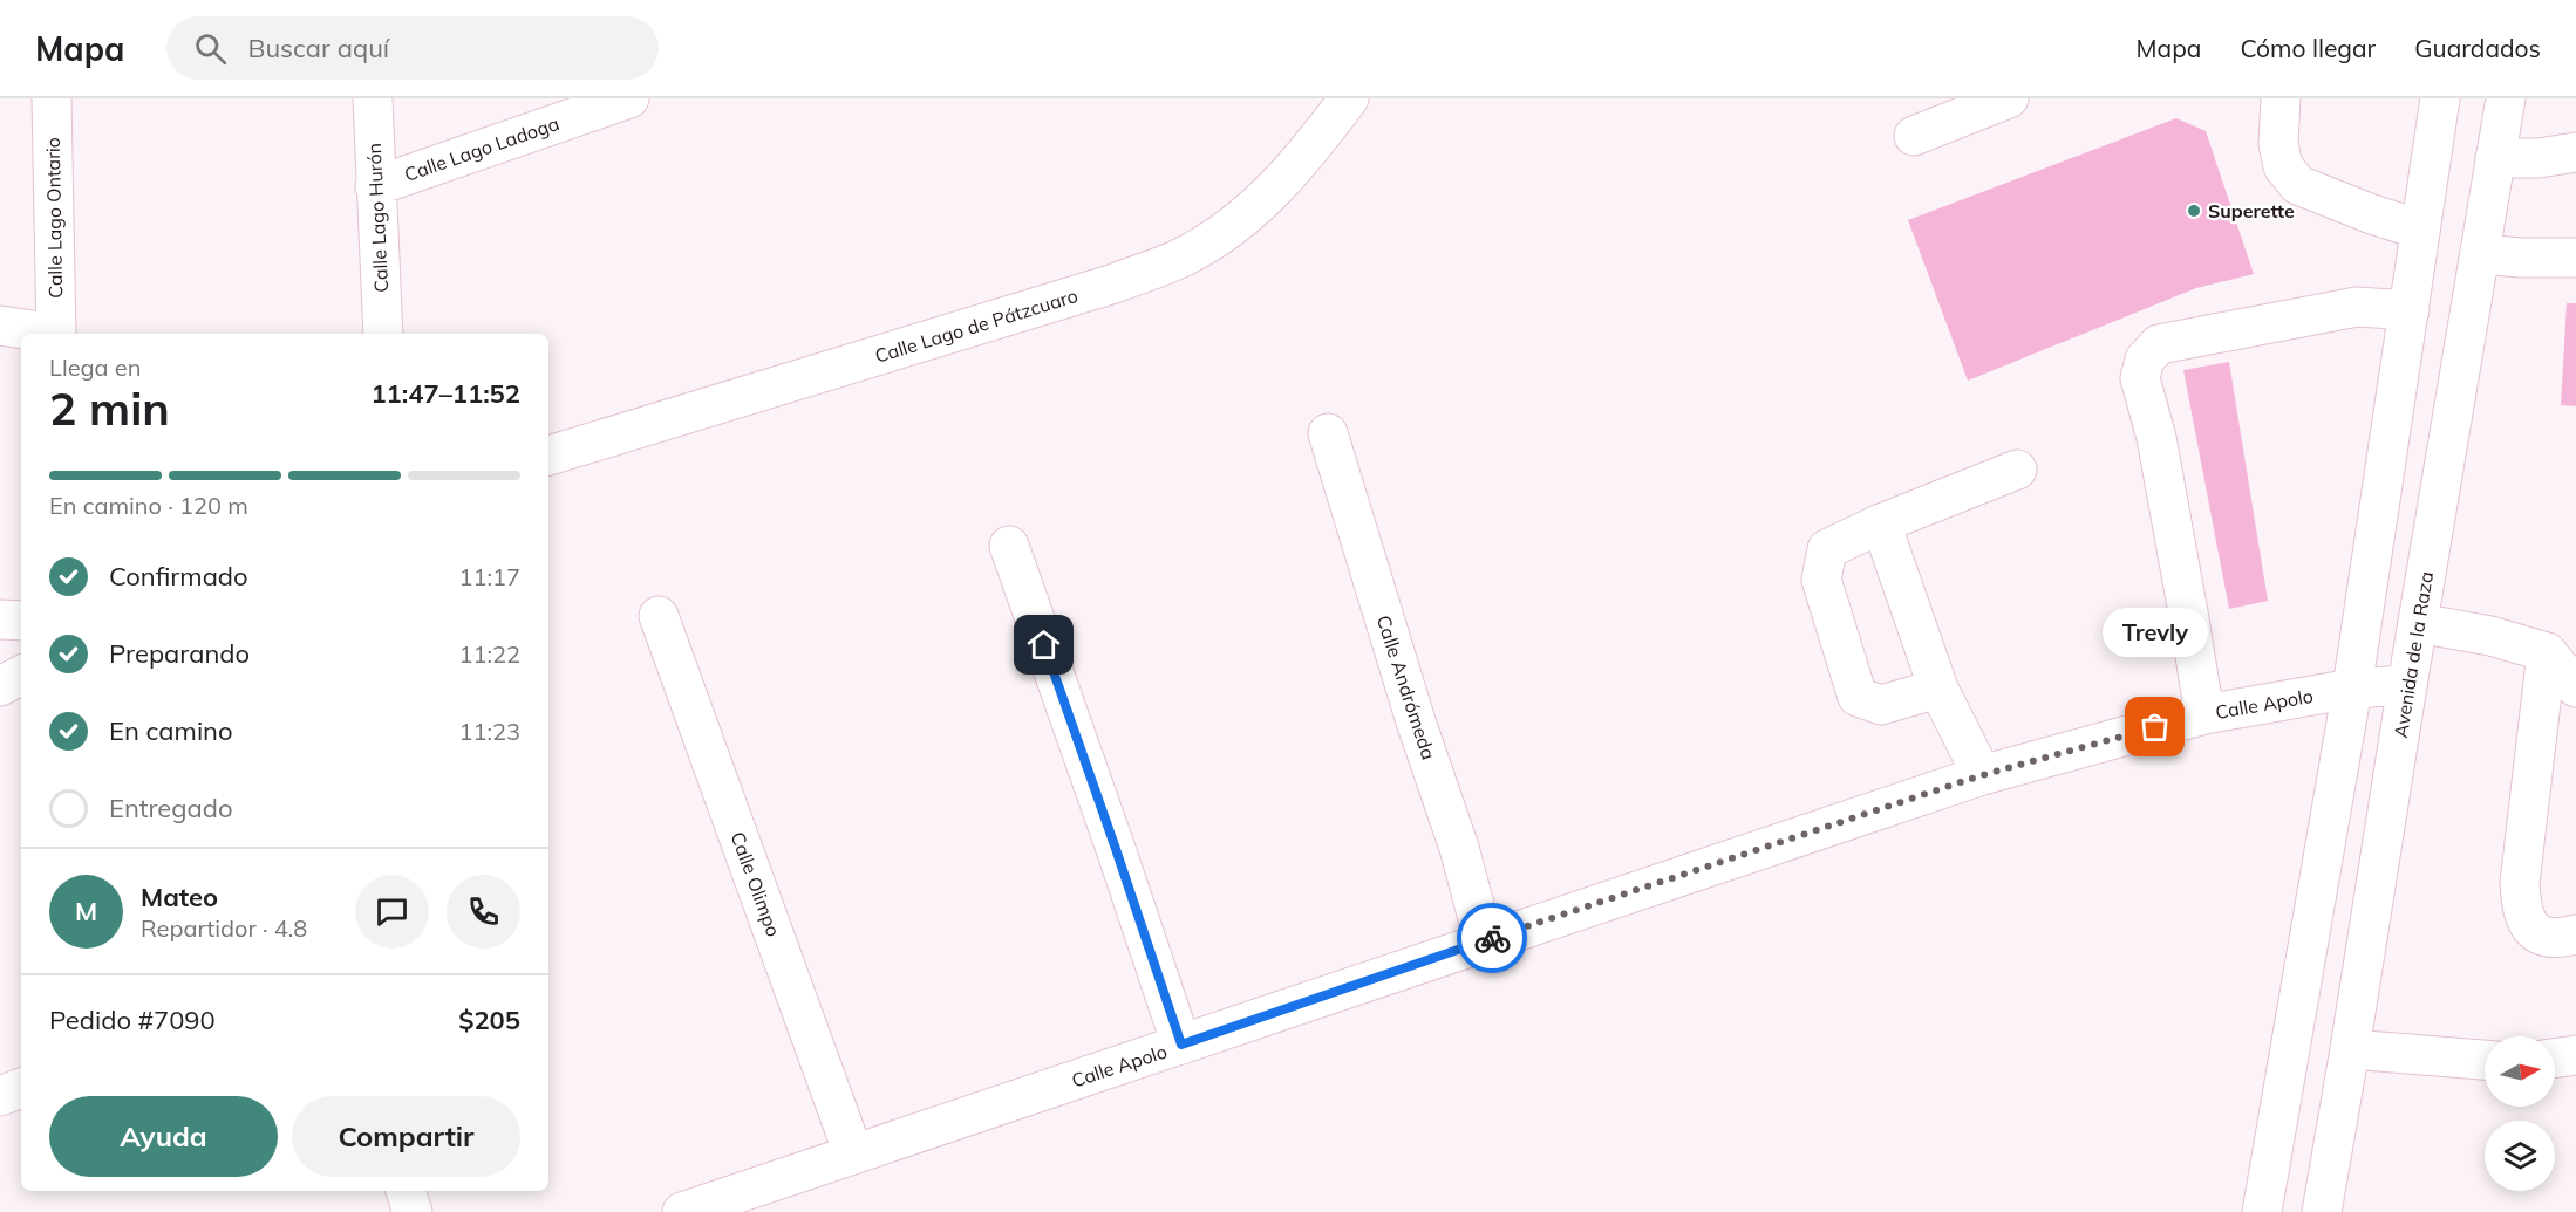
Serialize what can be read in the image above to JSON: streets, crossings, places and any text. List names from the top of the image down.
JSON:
{
  "streets": {
    "street": [
      "Calle Lago Ladoga",
      "Calle Lago Ontario",
      "Calle Lago Hurón",
      "Calle Lago de Pátzcuaro",
      "Avenida de la Raza",
      "Calle Andrómeda",
      "Calle Apolo",
      "Calle Olimpo"
    ]
  },
  "crossings": [
    ["Calle Lago Ladoga", "Calle Lago Hurón"],
    ["Avenida de la Raza", "Calle Apolo"],
    ["Calle Andrómeda", "Calle Apolo"],
    ["Calle Apolo", "Calle Olimpo"]
  ],
  "places": ["Superette", "Trevly"],
  "north": "right",
  "page": {
    "header": "Mapa",
    "search": "Buscar aquí",
    "nav": ["Mapa", "Cómo llegar", "Guardados"],
    "heading": ["2 min", "Llega en", "11:47–11:52"],
    "panel": [
      "Mateo",
      "Repartidor · 4.8",
      "Pedido #7090",
      "$205"
    ],
    "bar": "En camino · 120 m",
    "list": [
      ["Confirmado", "11:17"],
      ["Preparando", "11:22"],
      ["En camino", "11:23"],
      "Entregado"
    ],
    "bubble": "Trevly",
    "round": "M",
    "buttons": ["Ayuda", "Compartir"]
  }
}
